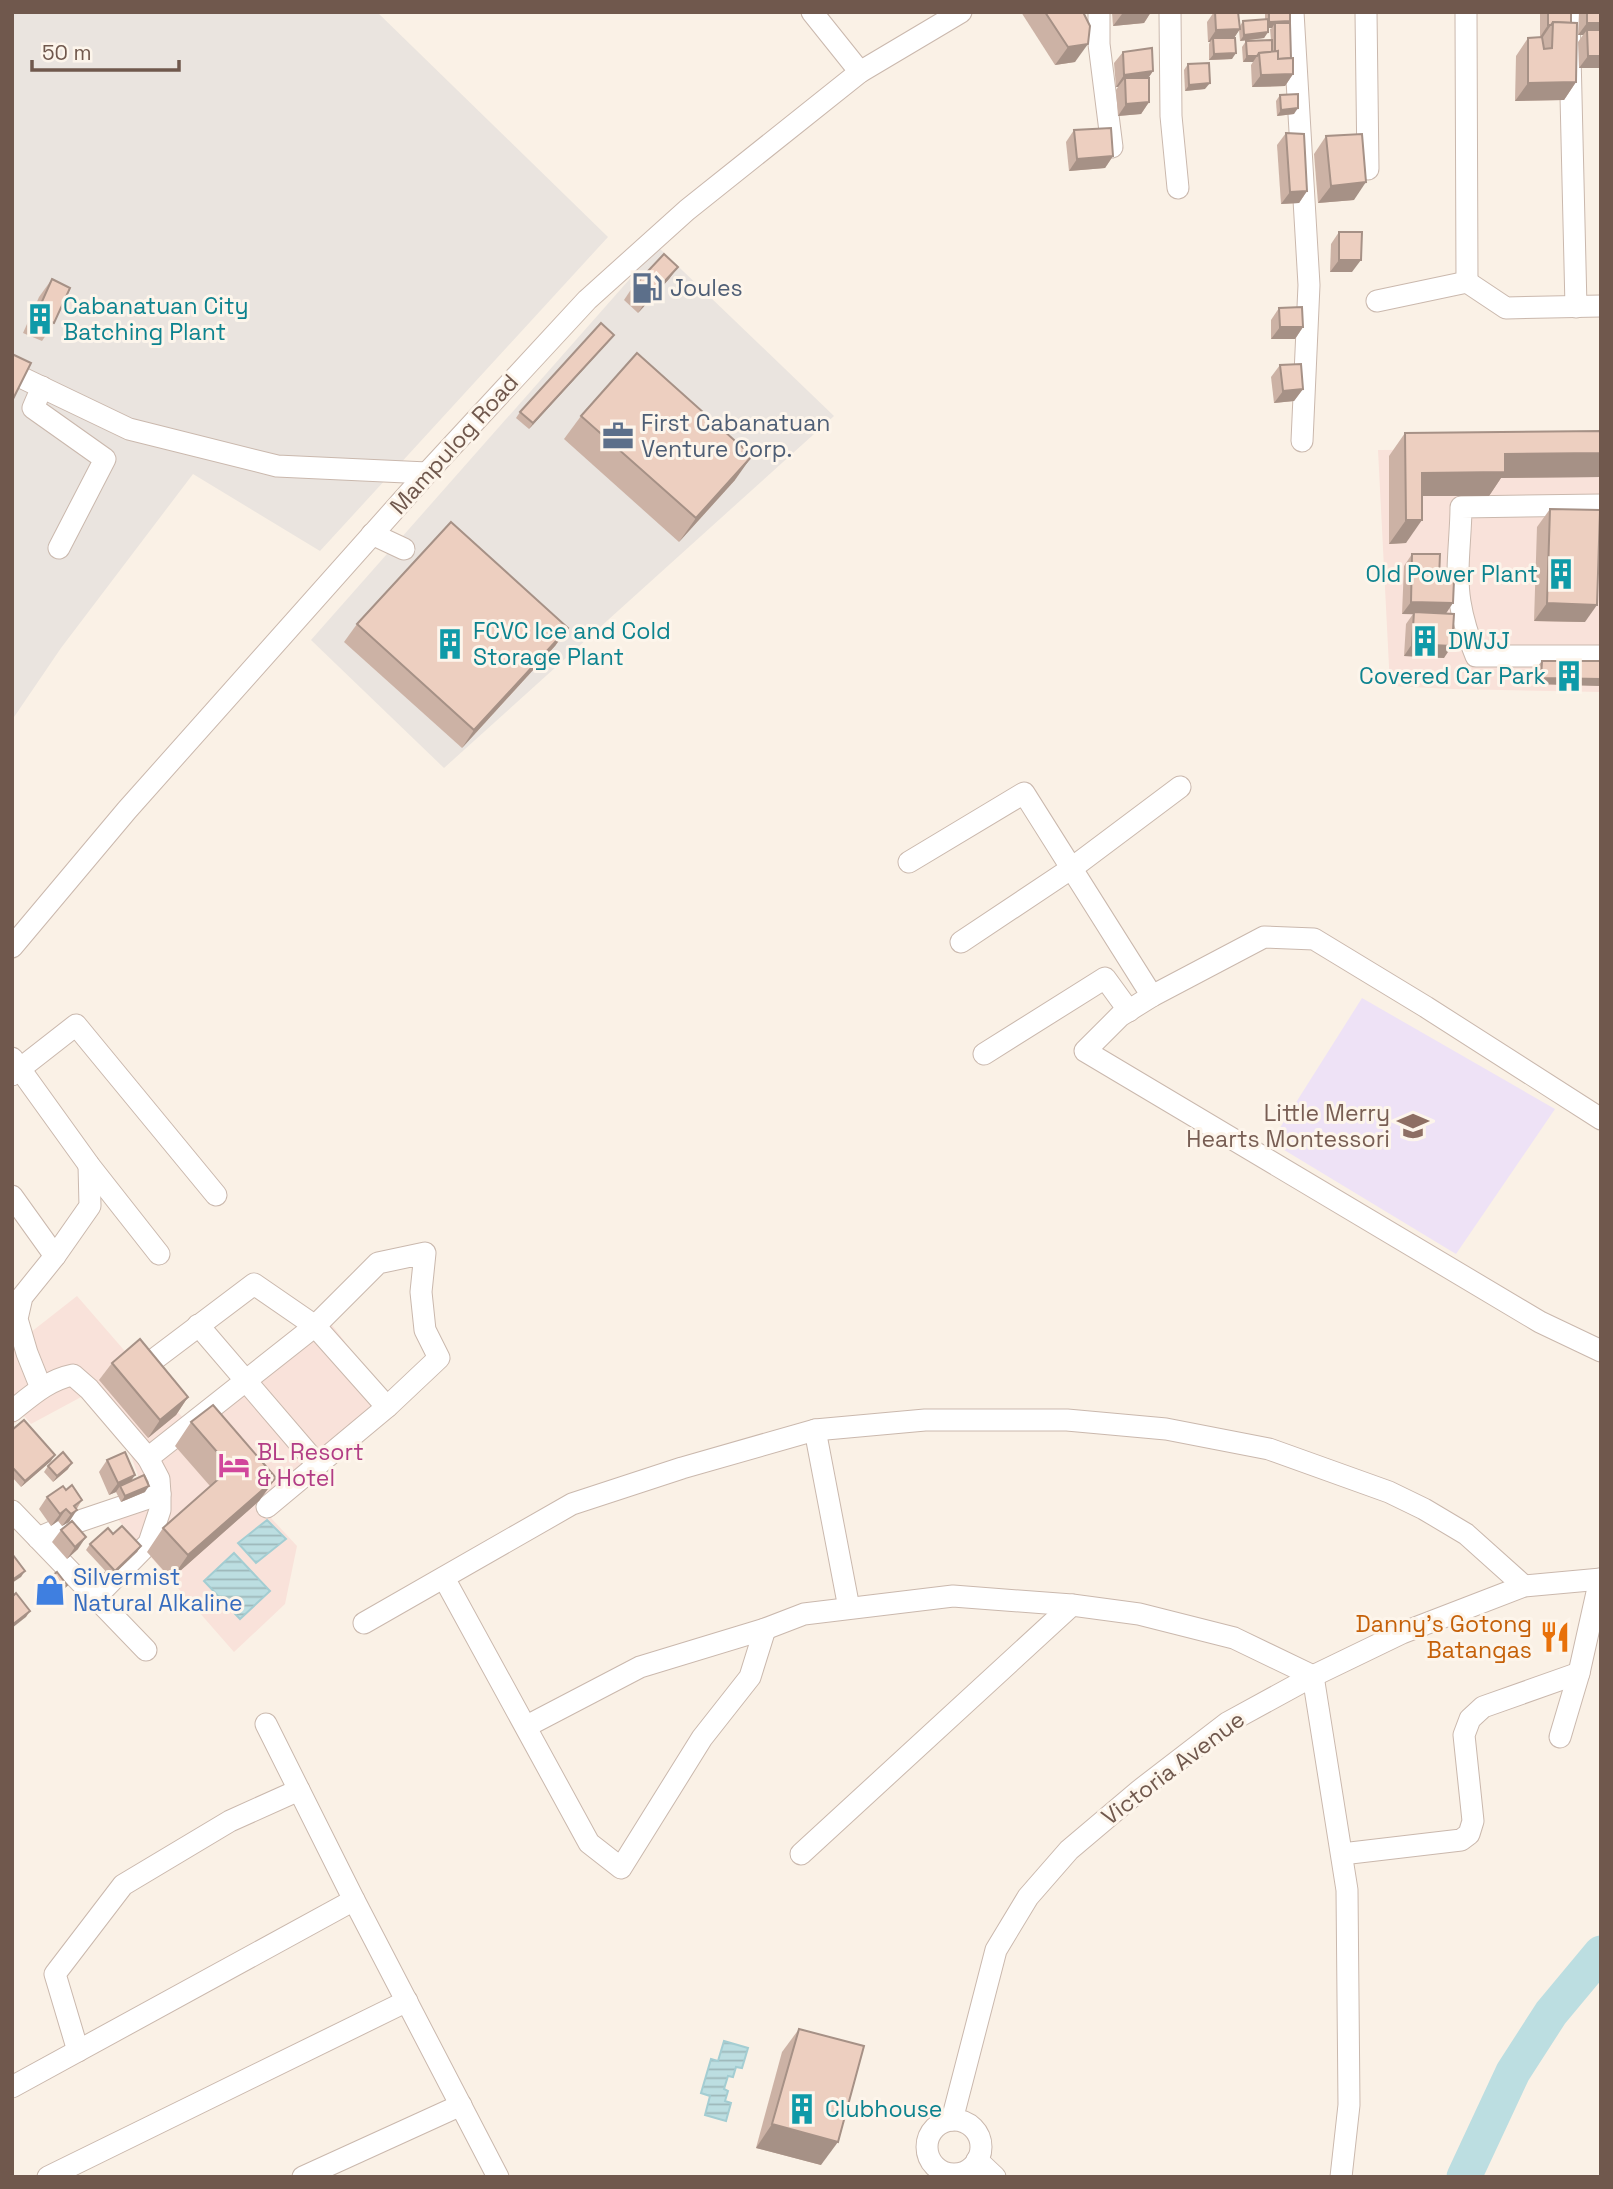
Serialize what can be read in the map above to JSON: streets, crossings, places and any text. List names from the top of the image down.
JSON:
{
  "streets": {
    "street": ["Mampulog Road", "Victoria Avenue"]
  },
  "places": {
    "fuel station": ["Joules"],
    "building": [
      "Cabanatuan City Batching Plant",
      "Old Power Plant",
      "DWJJ",
      "FCVC Ice and Cold Storage Plant",
      "Covered Car Park",
      "Clubhouse"
    ],
    "office": ["First Cabanatuan Venture Corp."],
    "school or university": ["Little Merry Hearts Montessori"],
    "hotel": ["BL Resort & Hotel"],
    "shop": ["Silvermist Natural Alkaline"],
    "restaurant": ["Danny's Gotong Batangas"]
  },
  "scale_bar": "50 m"
}
